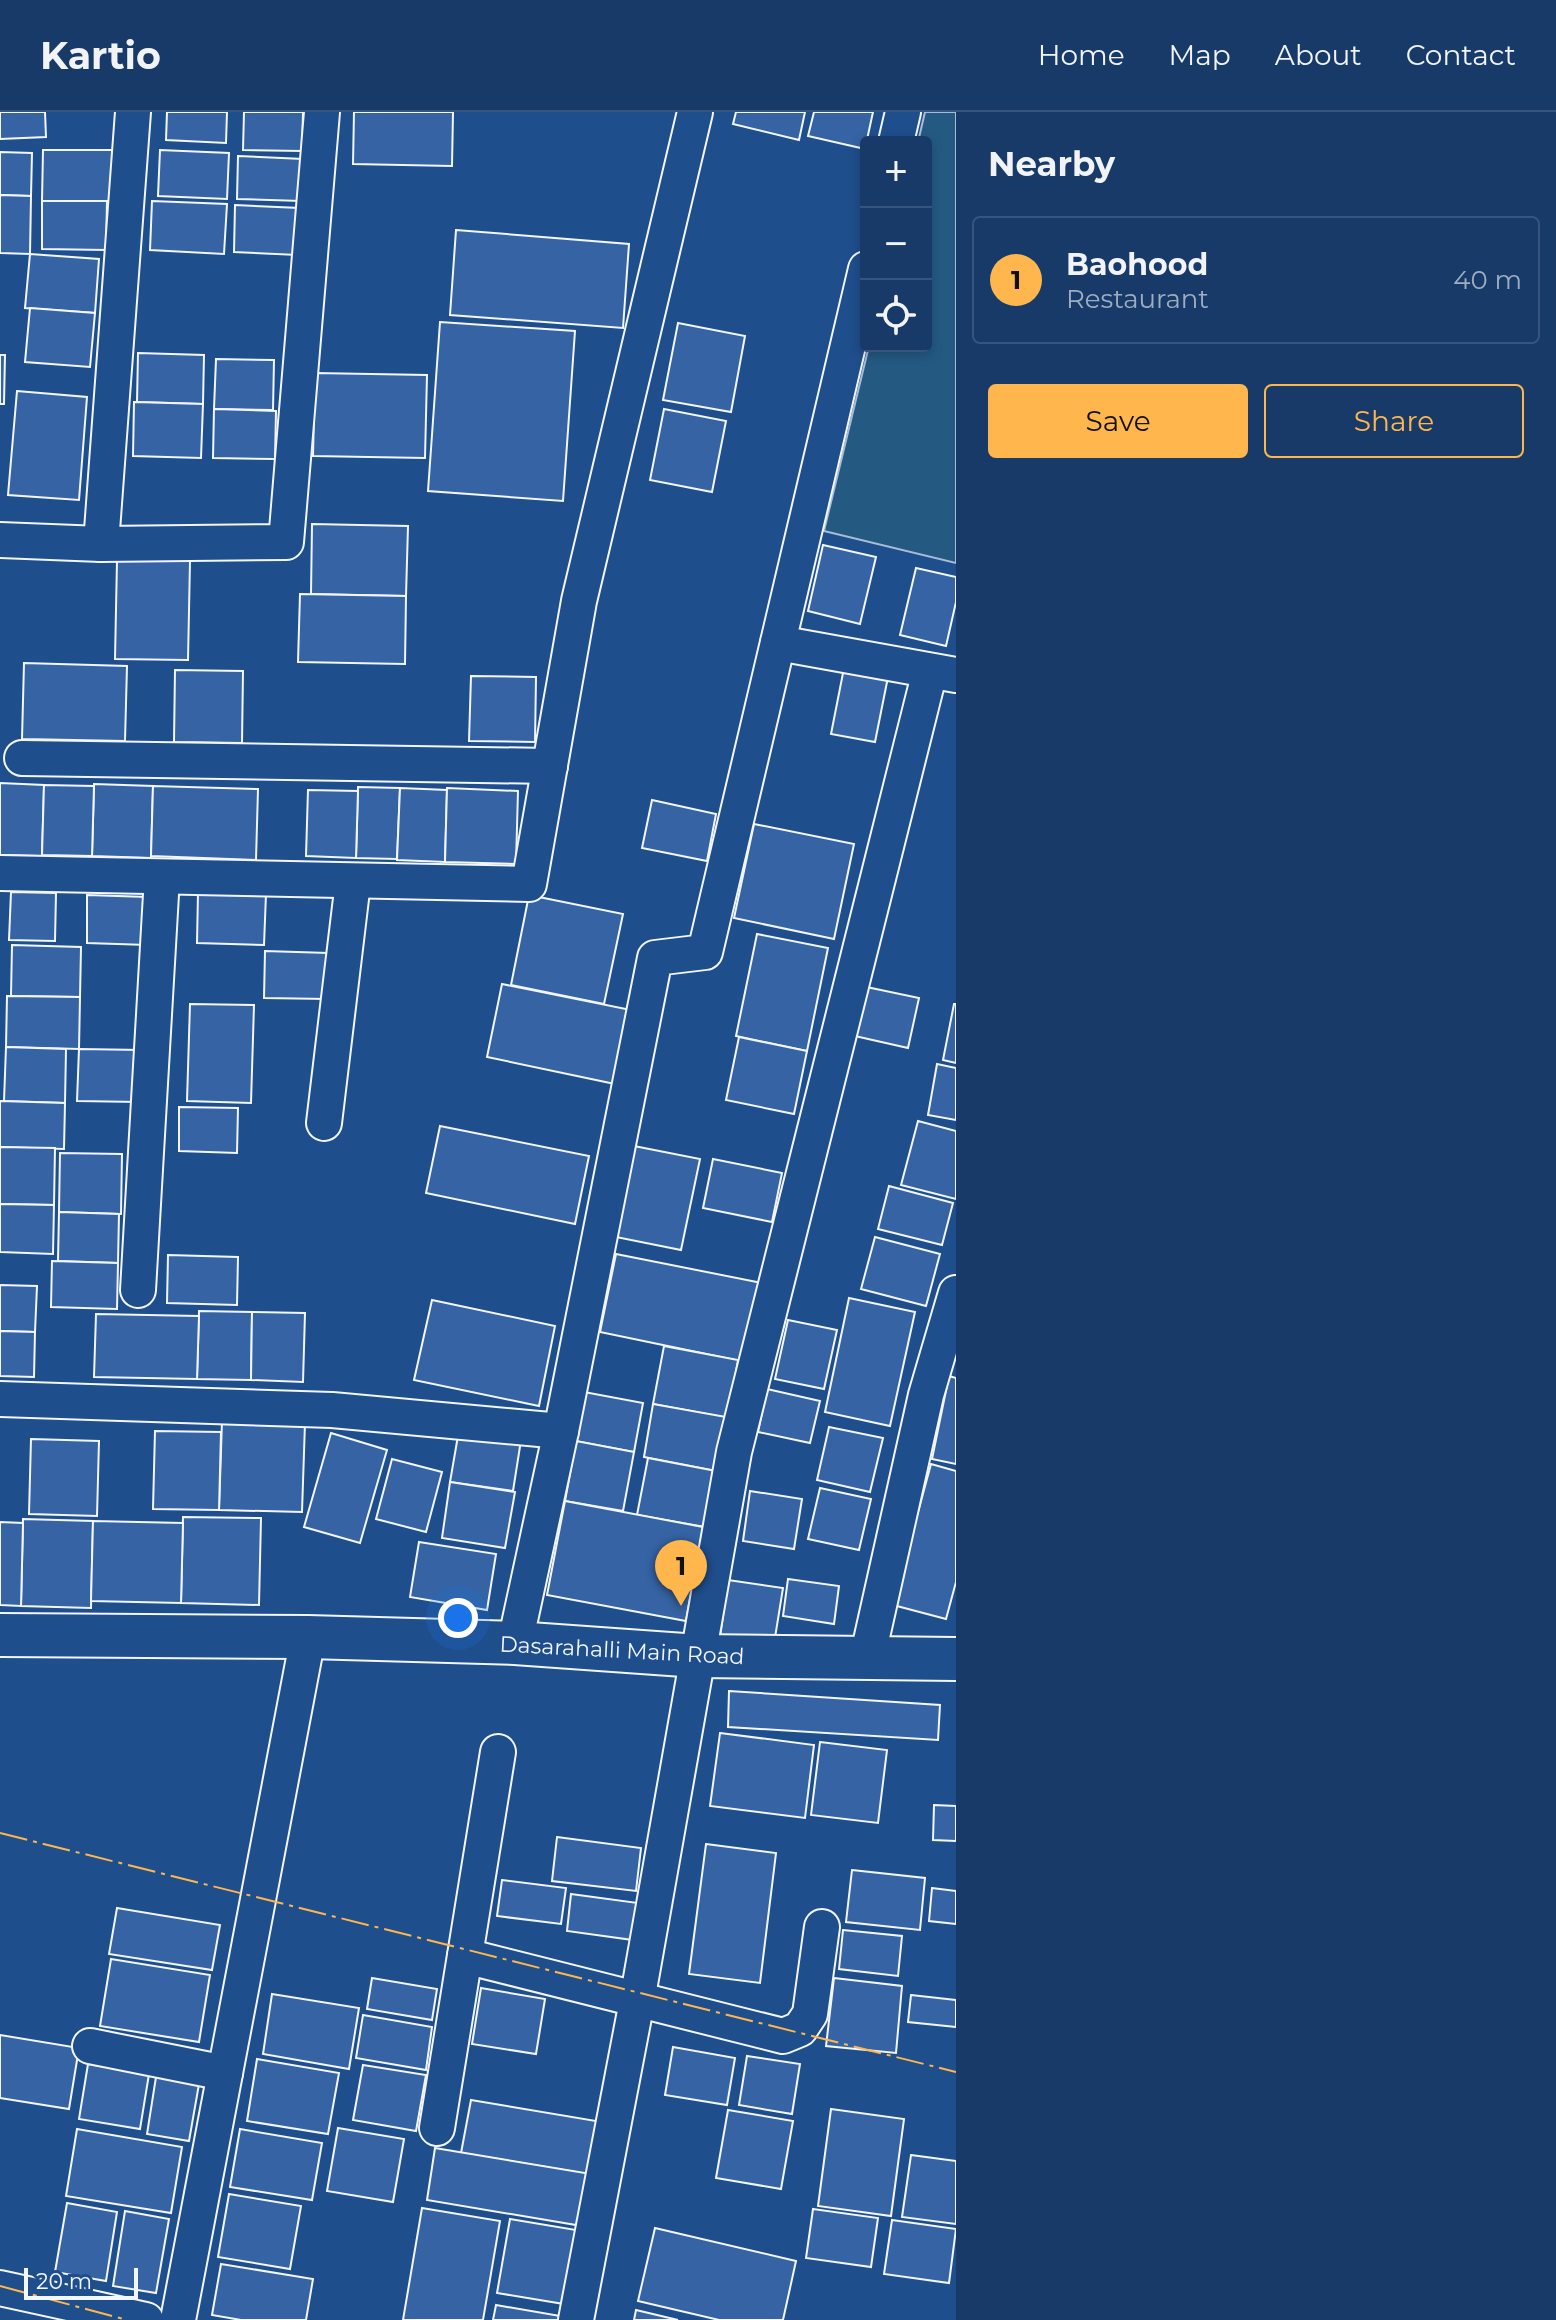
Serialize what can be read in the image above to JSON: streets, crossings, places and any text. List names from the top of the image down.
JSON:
{
  "streets": {
    "street": ["Dasarahalli Main Road"]
  },
  "scale_bar": "20 m",
  "page": {
    "header": "Kartio",
    "nav": [
      "Home",
      "Map",
      "About",
      "Contact"
    ],
    "heading": "Nearby",
    "map_buttons": ["+", "−"],
    "list": [
      {
        "mark": "1",
        "name": "Baohood",
        "note": "Restaurant",
        "value": "40 m"
      }
    ],
    "buttons": ["Save", "Share"],
    "pins": "1",
    "scale": "20 m"
  }
}
